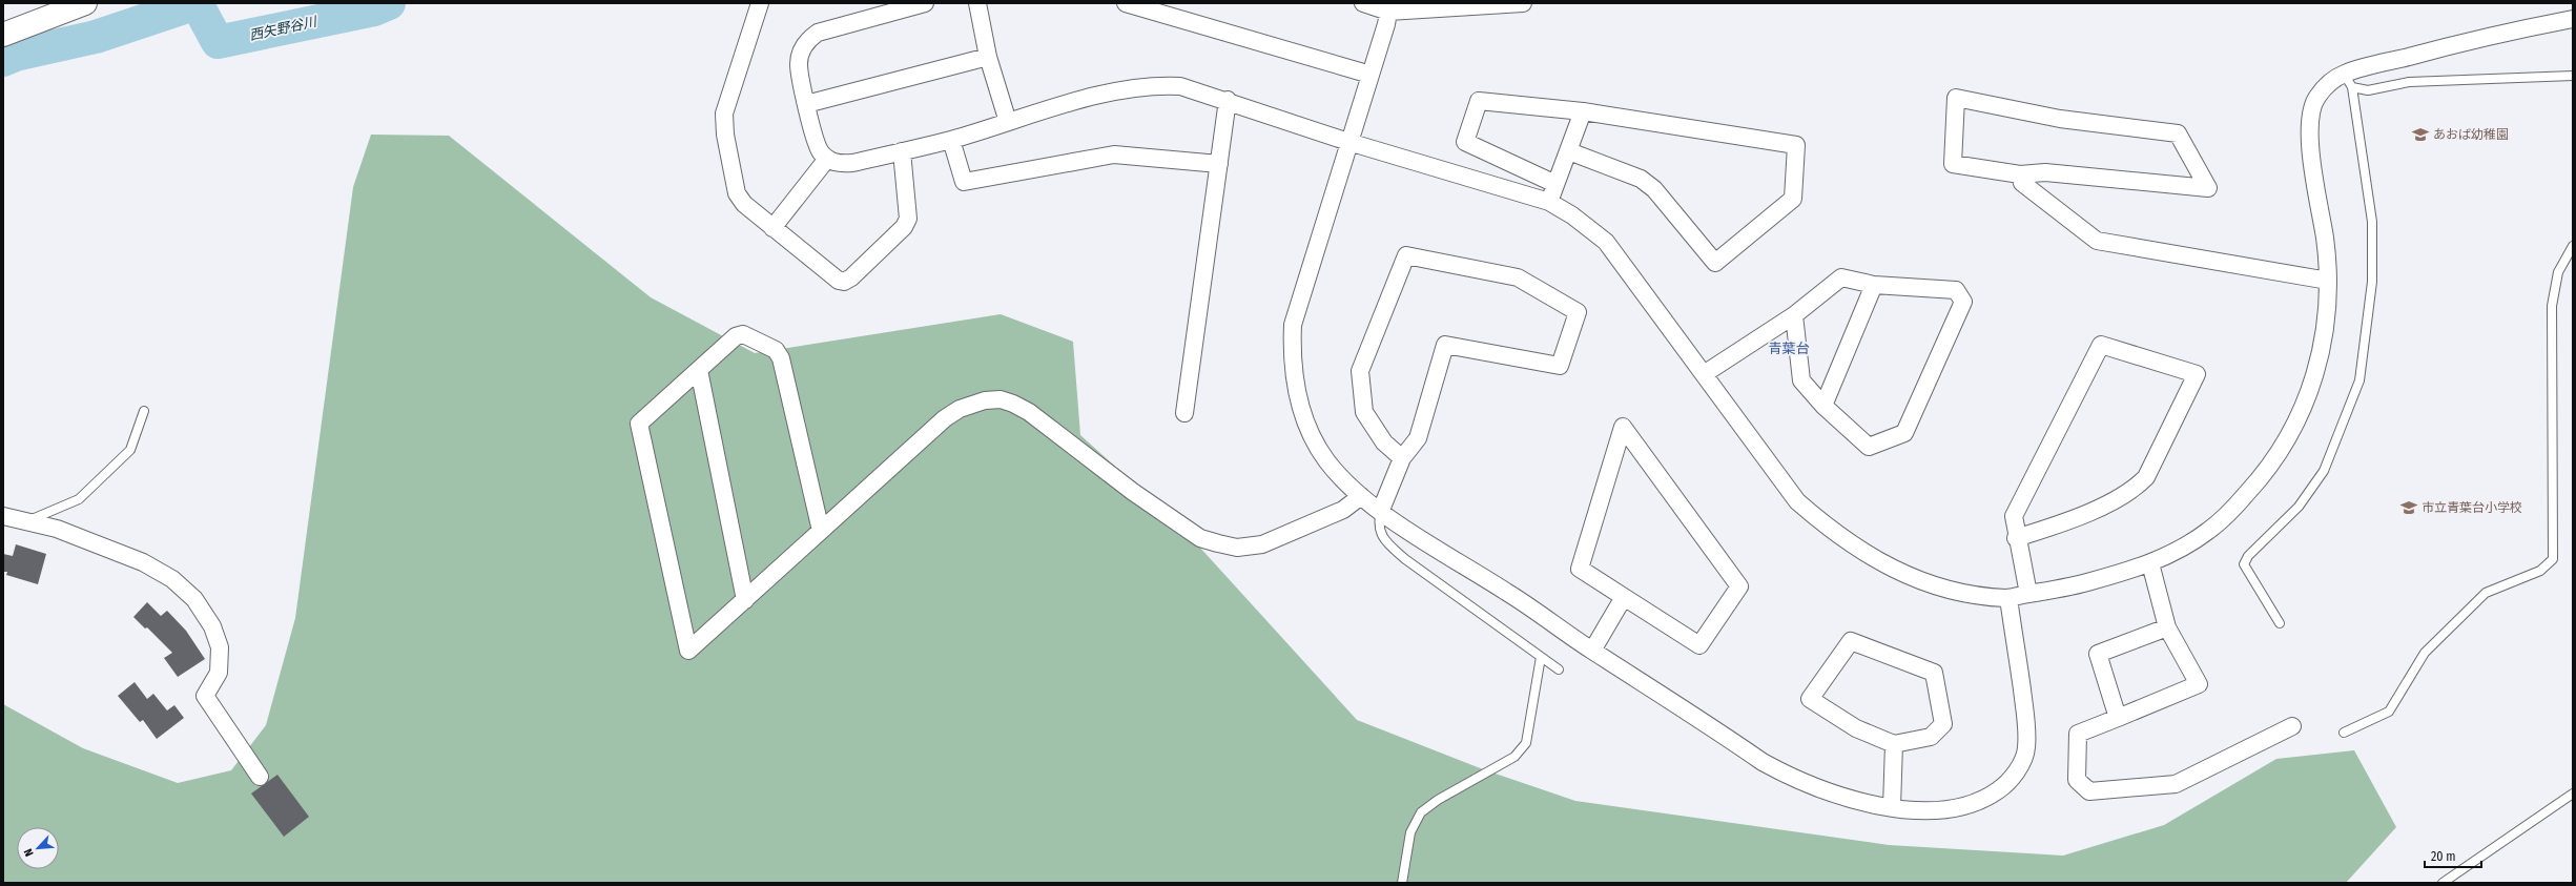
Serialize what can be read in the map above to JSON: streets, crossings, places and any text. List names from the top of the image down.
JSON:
{
  "districts": ["青葉台"],
  "water": ["西矢野谷川"],
  "places": {
    "school or university": ["あおば幼稚園", "市立青葉台小学校"]
  },
  "scale_bar": "20 m",
  "north": "bottom left"
}
